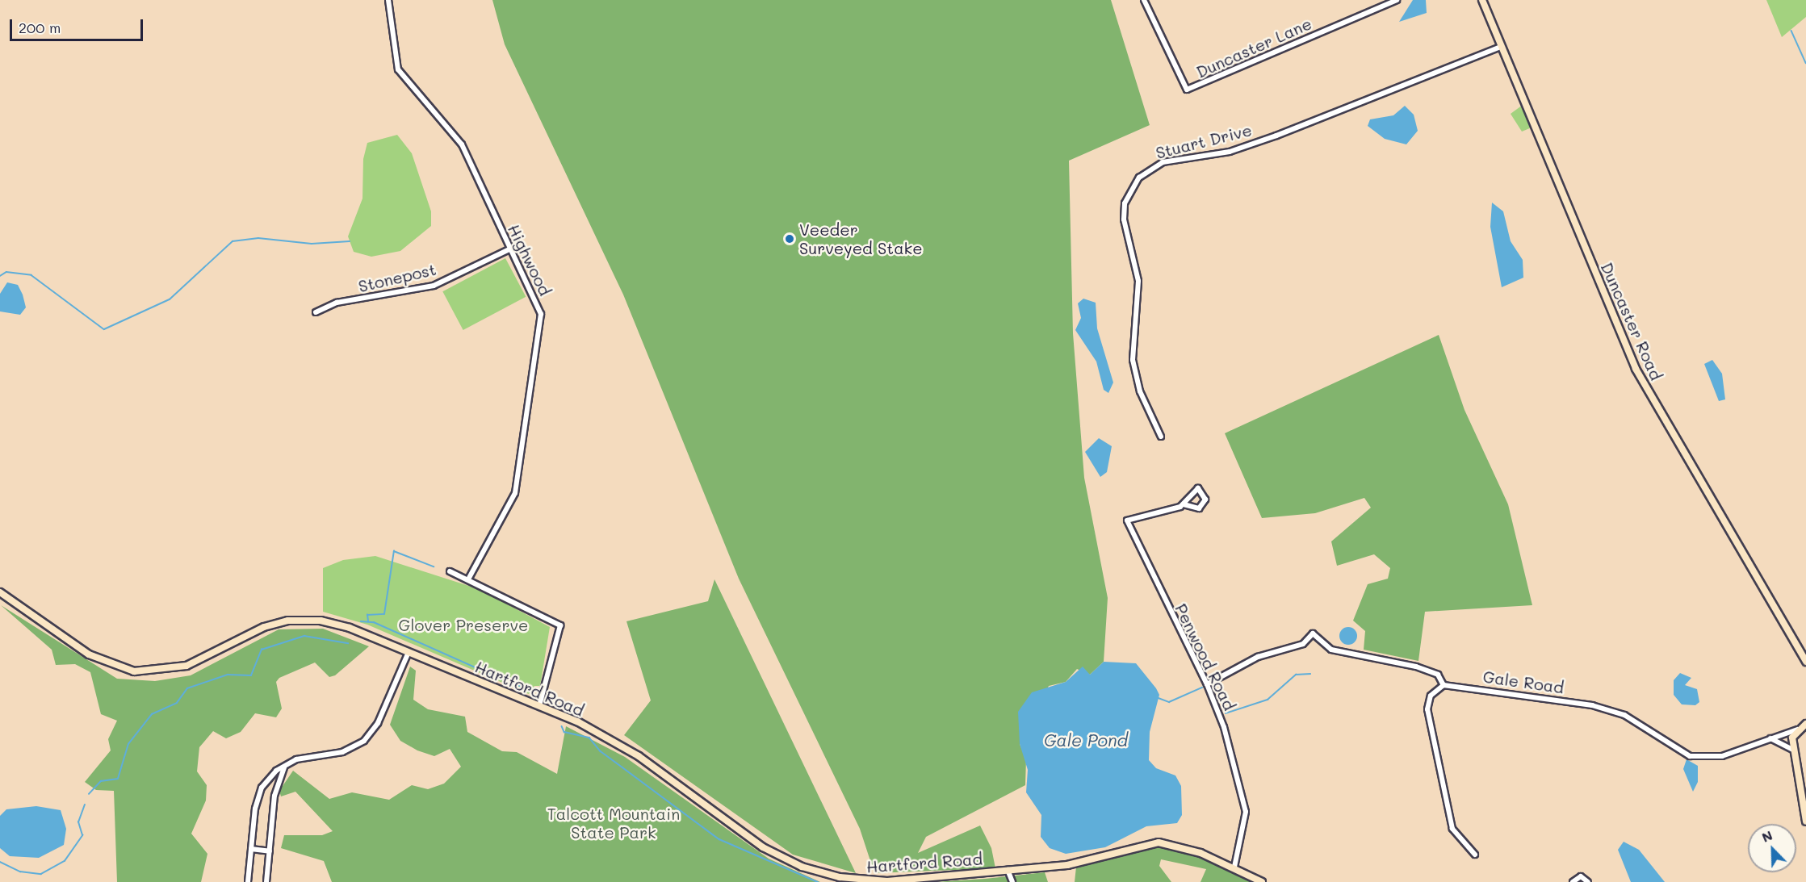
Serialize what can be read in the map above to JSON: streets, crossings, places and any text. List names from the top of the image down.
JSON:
{
  "streets": {
    "main road": ["Duncaster Road", "Hartford Road"],
    "street": [
      "Duncaster Lane",
      "Stuart Drive",
      "Highwood",
      "Stonepost",
      "Penwood Road",
      "Gale Road"
    ]
  },
  "crossings": [
    ["Stuart Drive", "Duncaster Road"],
    ["Highwood", "Stonepost"],
    ["Penwood Road", "Hartford Road"]
  ],
  "water": ["Gale Pond"],
  "parks": ["Glover Preserve", "Talcott Mountain State Park"],
  "places": ["Veeder Surveyed Stake"],
  "scale_bar": "200 m",
  "north": "top left"
}
